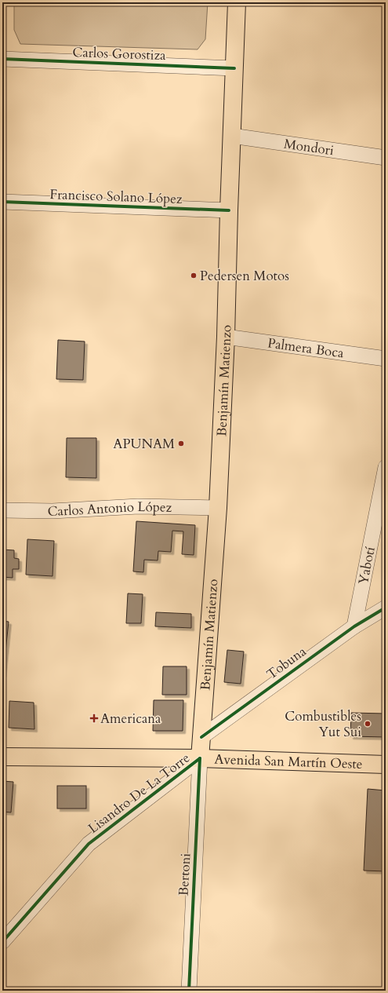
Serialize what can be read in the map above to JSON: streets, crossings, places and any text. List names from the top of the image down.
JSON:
{
  "streets": {
    "main road": ["Benjamín Matienzo", "Avenida San Martín Oeste"],
    "street": [
      "Carlos Gorostiza",
      "Mondori",
      "Francisco Solano López",
      "Palmera Boca",
      "Carlos Antonio López",
      "Yabotí",
      "Tobuna",
      "Lisandro De La Torre",
      "Bertoni"
    ]
  },
  "crossings": [
    ["Carlos Gorostiza", "Benjamín Matienzo"],
    ["Mondori", "Benjamín Matienzo"],
    ["Francisco Solano López", "Benjamín Matienzo"],
    ["Palmera Boca", "Benjamín Matienzo"],
    ["Benjamín Matienzo", "Carlos Antonio López"],
    ["Benjamín Matienzo", "Tobuna"],
    ["Benjamín Matienzo", "Avenida San Martín Oeste"],
    ["Benjamín Matienzo", "Lisandro De La Torre"],
    ["Benjamín Matienzo", "Bertoni"],
    ["Yabotí", "Tobuna"],
    ["Avenida San Martín Oeste", "Lisandro De La Torre"],
    ["Avenida San Martín Oeste", "Bertoni"],
    ["Lisandro De La Torre", "Bertoni"]
  ],
  "places": {
    "other": ["Pedersen Motos", "APUNAM", "Combustibles Yut Sui"],
    "health": ["Americana"]
  }
}
